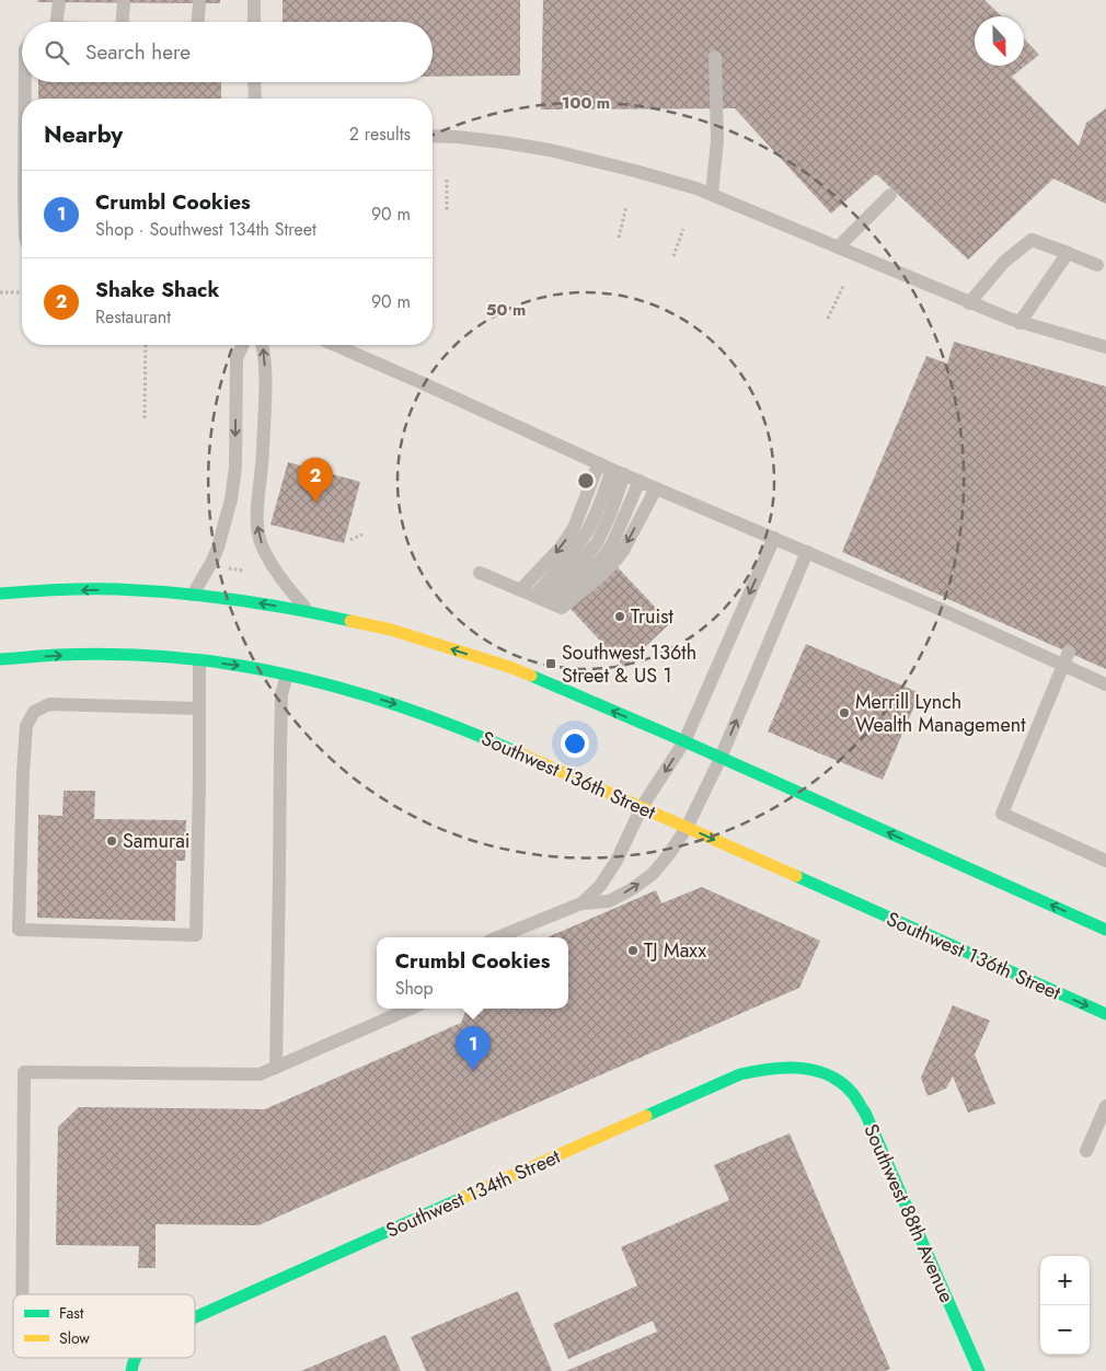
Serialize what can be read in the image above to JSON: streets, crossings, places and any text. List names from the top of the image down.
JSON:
{
  "streets": {
    "street": ["Southwest 136th Street", "Southwest 134th Street", "Southwest 88th Avenue"]
  },
  "crossings": [
    ["Southwest 134th Street", "Southwest 88th Avenue"]
  ],
  "places": {
    "other": [
      "Truist",
      "Merrill Lynch Wealth Management",
      "Samurai",
      "TJ Maxx"
    ],
    "transit": ["Southwest 136th Street & US 1"]
  },
  "legend": ["Fast", "Slow"],
  "north": "bottom",
  "page": {
    "search": "Search here",
    "heading": ["Nearby", "2 results"],
    "list": [
      {
        "mark": "1",
        "name": "Crumbl Cookies",
        "note": "Shop · Southwest 134th Street",
        "value": "90 m"
      },
      {
        "mark": "2",
        "name": "Shake Shack",
        "note": "Restaurant",
        "value": "90 m"
      }
    ],
    "pins": ["2", "1"],
    "popup": ["Crumbl Cookies", "Shop"],
    "map_buttons": ["+", "−"]
  },
  "rings": ["100 m", "50 m"]
}
